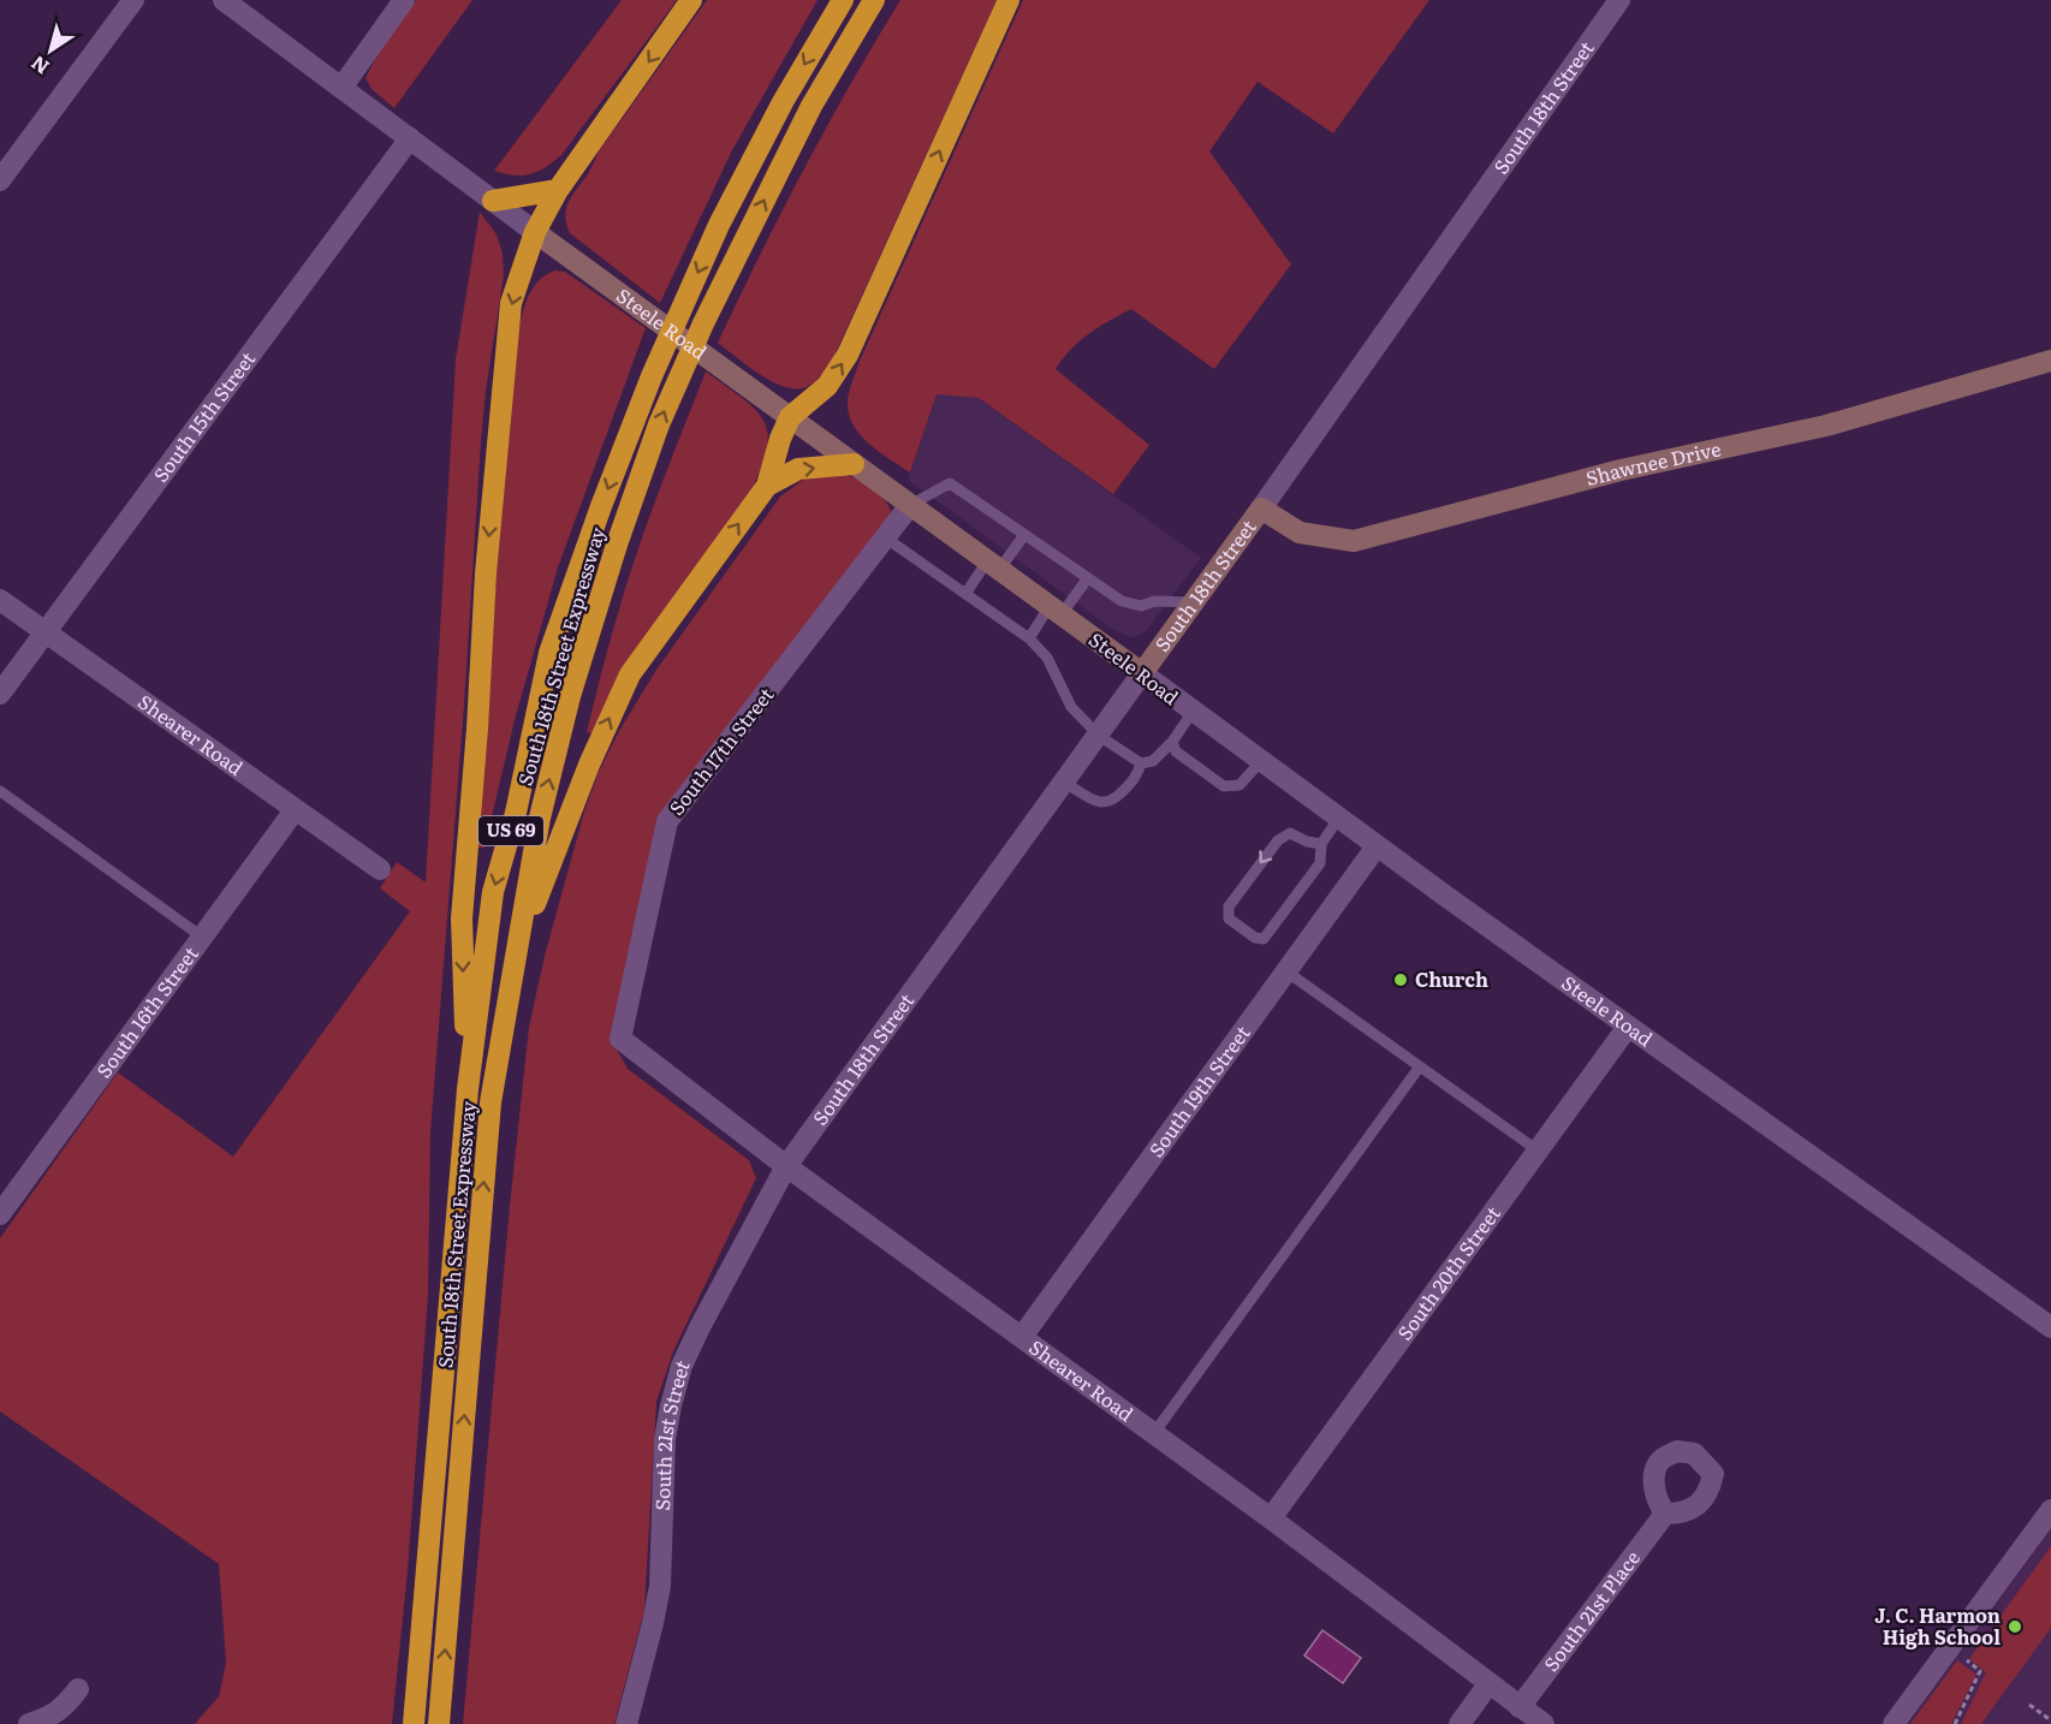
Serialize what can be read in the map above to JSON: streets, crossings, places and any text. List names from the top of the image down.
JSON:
{
  "streets": {
    "highway": ["South 18th Street Expressway", "US 69"],
    "main road": ["South 18th Street", "Steele Road", "Shawnee Drive"],
    "street": [
      "South 15th Street",
      "Shearer Road",
      "South 17th Street",
      "South 16th Street",
      "South 19th Street",
      "South 20th Street",
      "South 21st Street",
      "South 21st Place"
    ]
  },
  "crossings": [
    ["South 18th Street", "Steele Road"],
    ["South 18th Street", "Shawnee Drive"],
    ["South 18th Street", "Shearer Road"],
    ["South 18th Street", "South 21st Street"],
    ["Steele Road", "South 15th Street"],
    ["Steele Road", "South 17th Street"],
    ["Steele Road", "South 19th Street"],
    ["Steele Road", "South 20th Street"],
    ["South 15th Street", "Shearer Road"],
    ["Shearer Road", "South 17th Street"],
    ["Shearer Road", "South 16th Street"],
    ["Shearer Road", "South 19th Street"],
    ["Shearer Road", "South 20th Street"],
    ["Shearer Road", "South 21st Street"],
    ["Shearer Road", "South 21st Place"]
  ],
  "places": ["Church", "J. C. Harmon High School"],
  "north": "bottom left"
}
